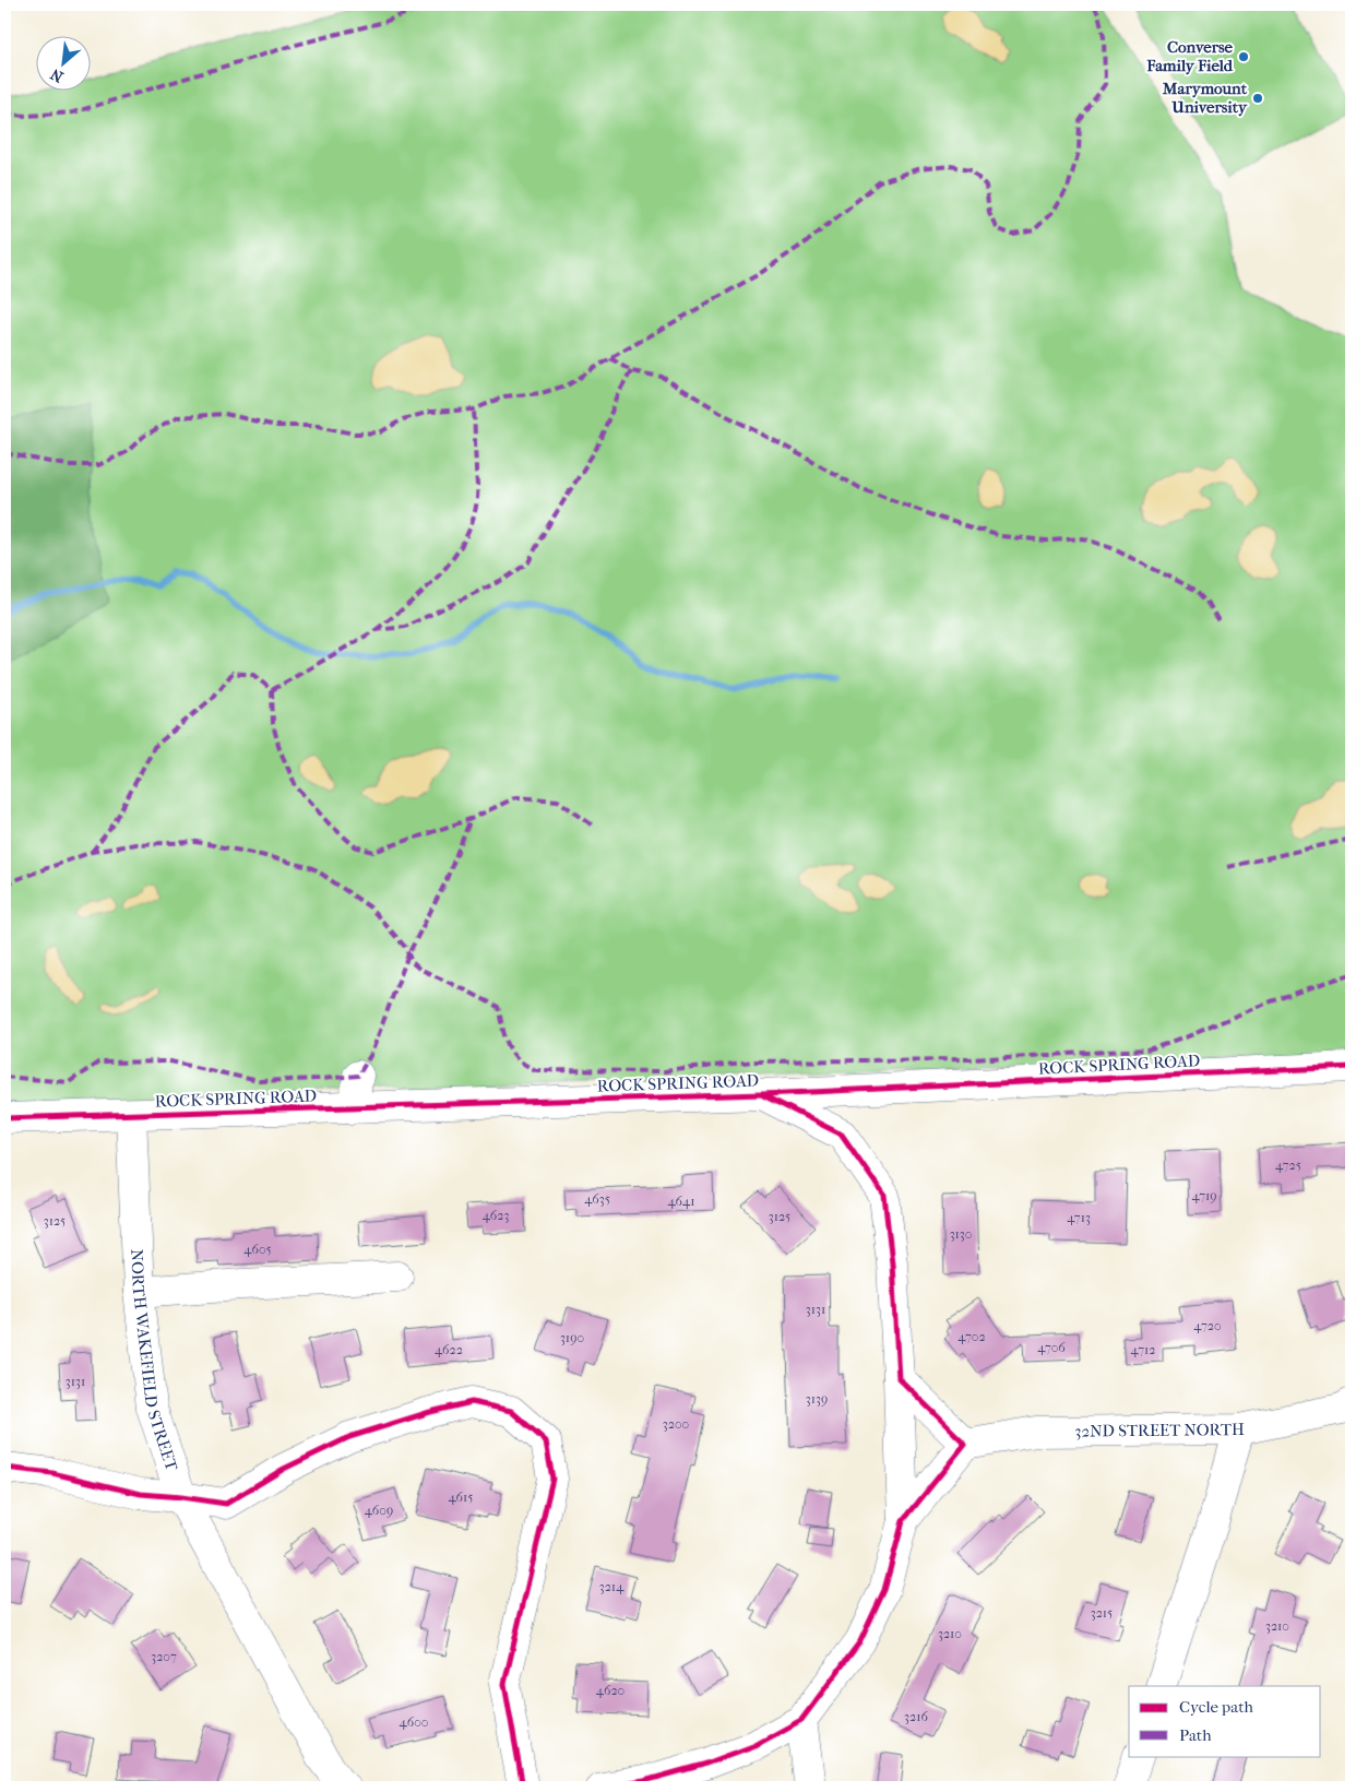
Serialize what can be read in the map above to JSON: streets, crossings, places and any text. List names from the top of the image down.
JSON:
{
  "streets": {
    "street": ["ROCK SPRING ROAD", "NORTH WAKEFIELD STREET", "32ND STREET NORTH"]
  },
  "crossings": [
    ["ROCK SPRING ROAD", "NORTH WAKEFIELD STREET"]
  ],
  "places": ["Converse Family Field", "Marymount University"],
  "house_numbers": [
    "4725",
    "4719",
    "4635",
    "4641",
    "4623",
    "3125",
    "4713",
    "3125",
    "3130",
    "4605",
    "3131",
    "4720",
    "4702",
    "3190",
    "4706",
    "4622",
    "4712",
    "3131",
    "3139",
    "3200",
    "4615",
    "4609",
    "3214",
    "3215",
    "3210",
    "3210",
    "3207",
    "4620",
    "3216",
    "4600"
  ],
  "legend": ["Cycle path", "Path"],
  "north": "bottom left"
}
